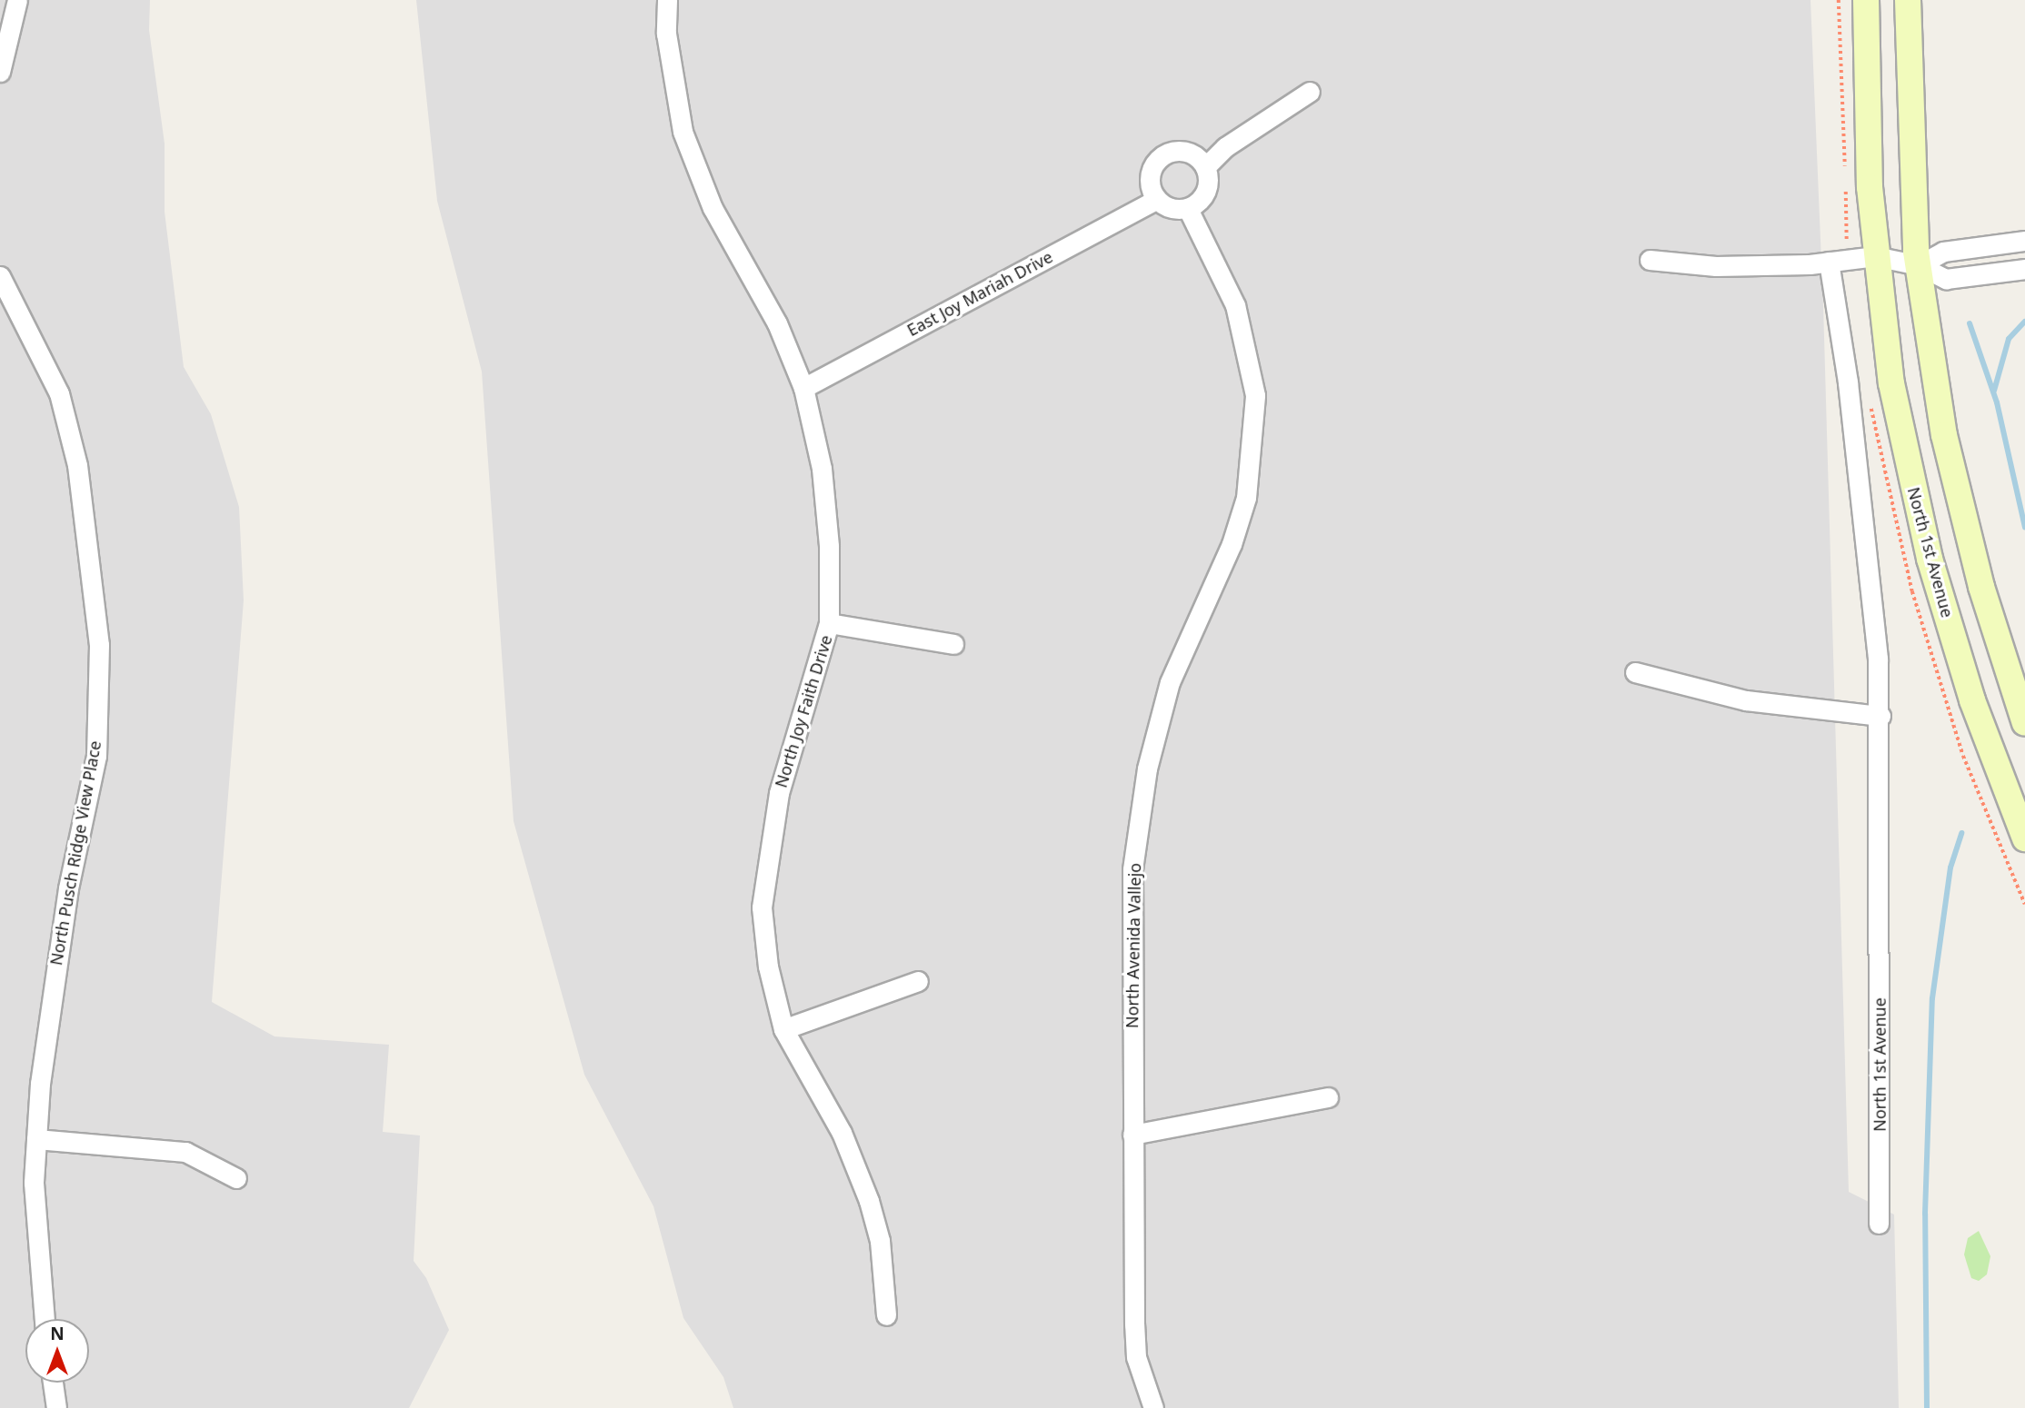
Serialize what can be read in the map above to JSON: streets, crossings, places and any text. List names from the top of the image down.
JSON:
{
  "streets": {
    "main road": ["North 1st Avenue"],
    "street": [
      "East Joy Mariah Drive",
      "North Joy Faith Drive",
      "North Pusch Ridge View Place",
      "North Avenida Vallejo"
    ]
  },
  "crossings": [
    ["East Joy Mariah Drive", "North Joy Faith Drive"],
    ["East Joy Mariah Drive", "North Avenida Vallejo"]
  ],
  "north": "top"
}
